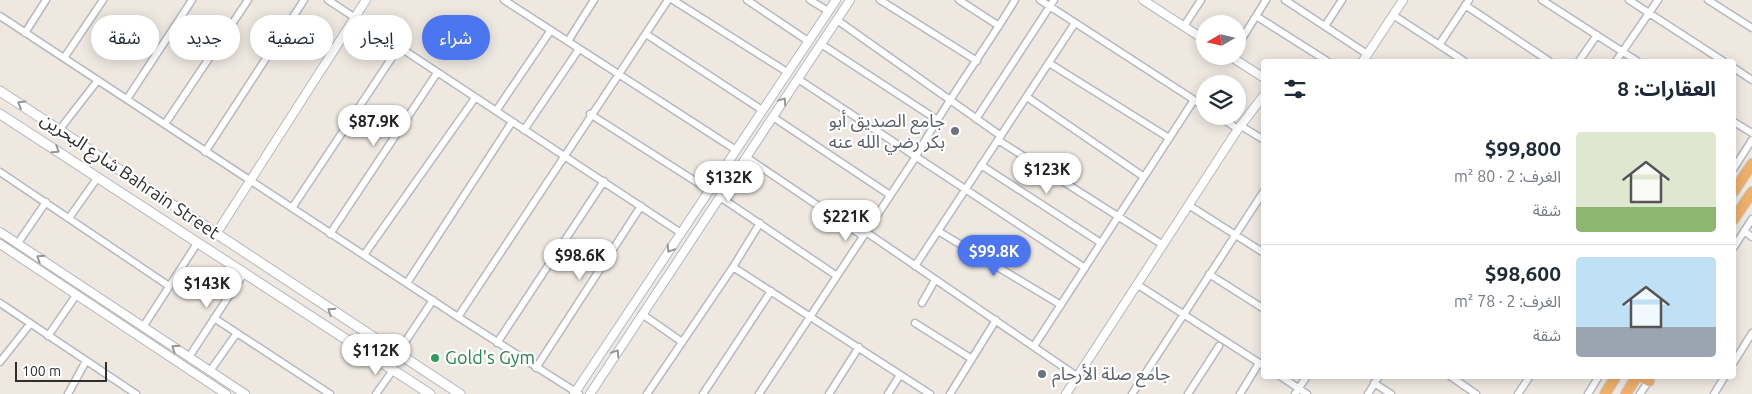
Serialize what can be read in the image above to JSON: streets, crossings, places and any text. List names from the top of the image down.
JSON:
{
  "streets": {
    "main road": ["شارع البحرين Bahrain Street"]
  },
  "places": ["جامع الصديق أبو بكر رضي الله عنه", "Gold's Gym", "جامع صلة الأرحام"],
  "scale_bar": "100 m",
  "north": "left",
  "page": {
    "chip": [
      "شراء",
      "إيجار",
      "تصفية",
      "جديد",
      "شقة"
    ],
    "heading": "العقارات: 8",
    "price": [
      "$87.9K",
      "$123K",
      "$132K",
      "$221K",
      "$99.8K",
      "$98.6K",
      "$143K",
      "$112K"
    ],
    "list": [
      {
        "name": "$99,800",
        "note": "الغرف: 2 · 80 m² · شقة"
      },
      {
        "name": "$98,600",
        "note": "الغرف: 2 · 78 m² · شقة"
      }
    ],
    "scale": "100 m"
  }
}
